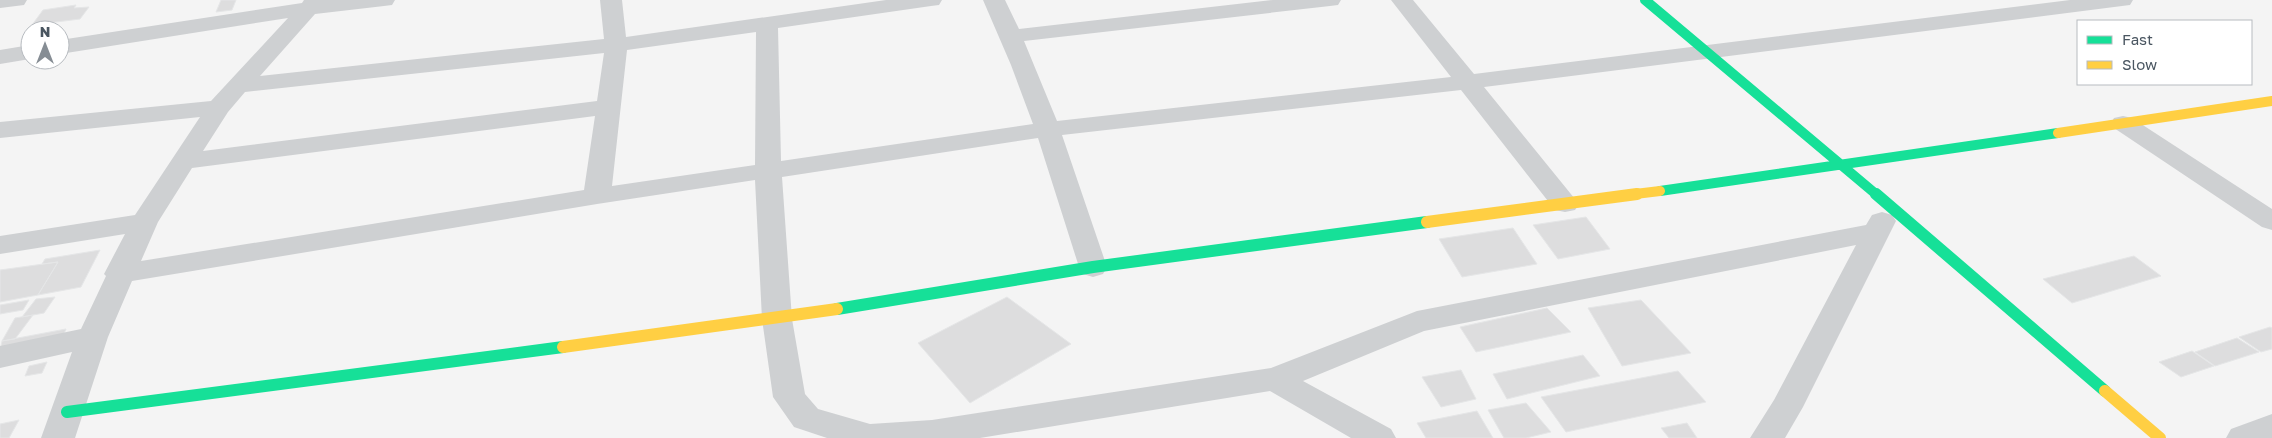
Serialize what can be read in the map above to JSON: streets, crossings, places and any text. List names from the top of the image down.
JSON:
{
  "legend": ["Fast", "Slow"],
  "north": "top"
}
